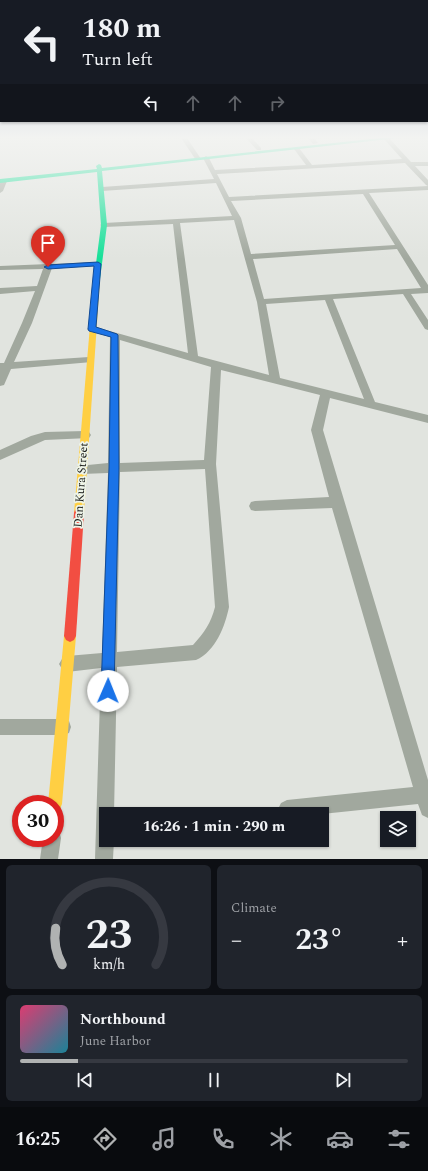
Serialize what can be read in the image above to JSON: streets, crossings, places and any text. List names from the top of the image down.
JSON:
{
  "streets": {
    "street": ["Dan Kura Street"]
  },
  "page": {
    "turn": ["180 m", "Turn left"],
    "limit": "30",
    "trip": "16:26 · 1 min · 290 m",
    "tile": "Climate",
    "heat": ["−", "23°", "+"],
    "song": ["Northbound", "June Harbor"],
    "tabs": "16:25",
    "gauge": ["23", "km/h"]
  }
}
